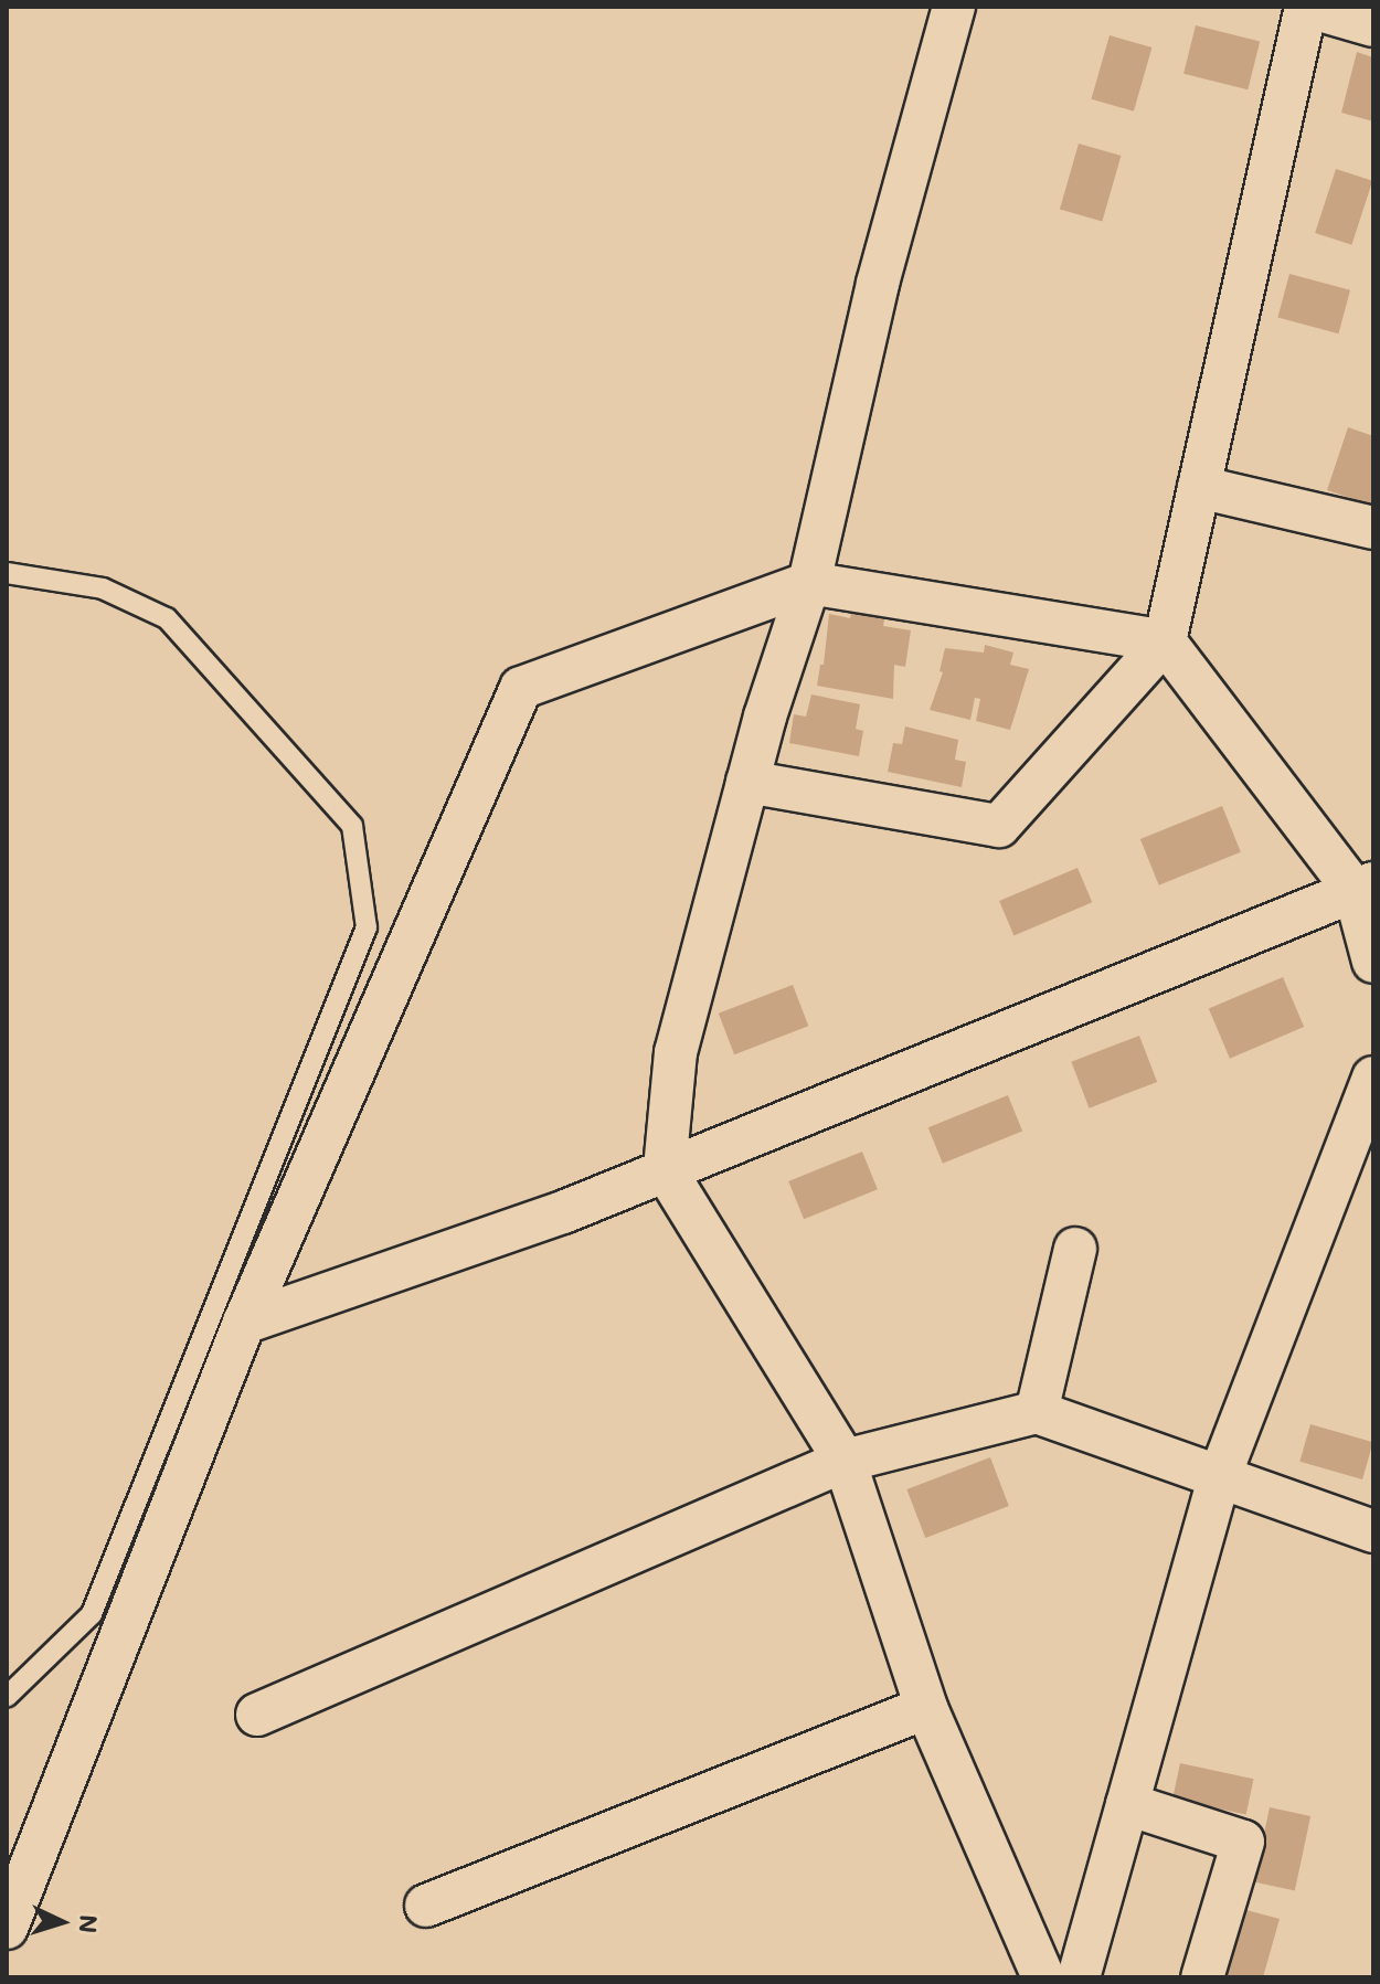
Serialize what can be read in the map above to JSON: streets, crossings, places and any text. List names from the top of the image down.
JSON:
{
  "north": "right"
}
